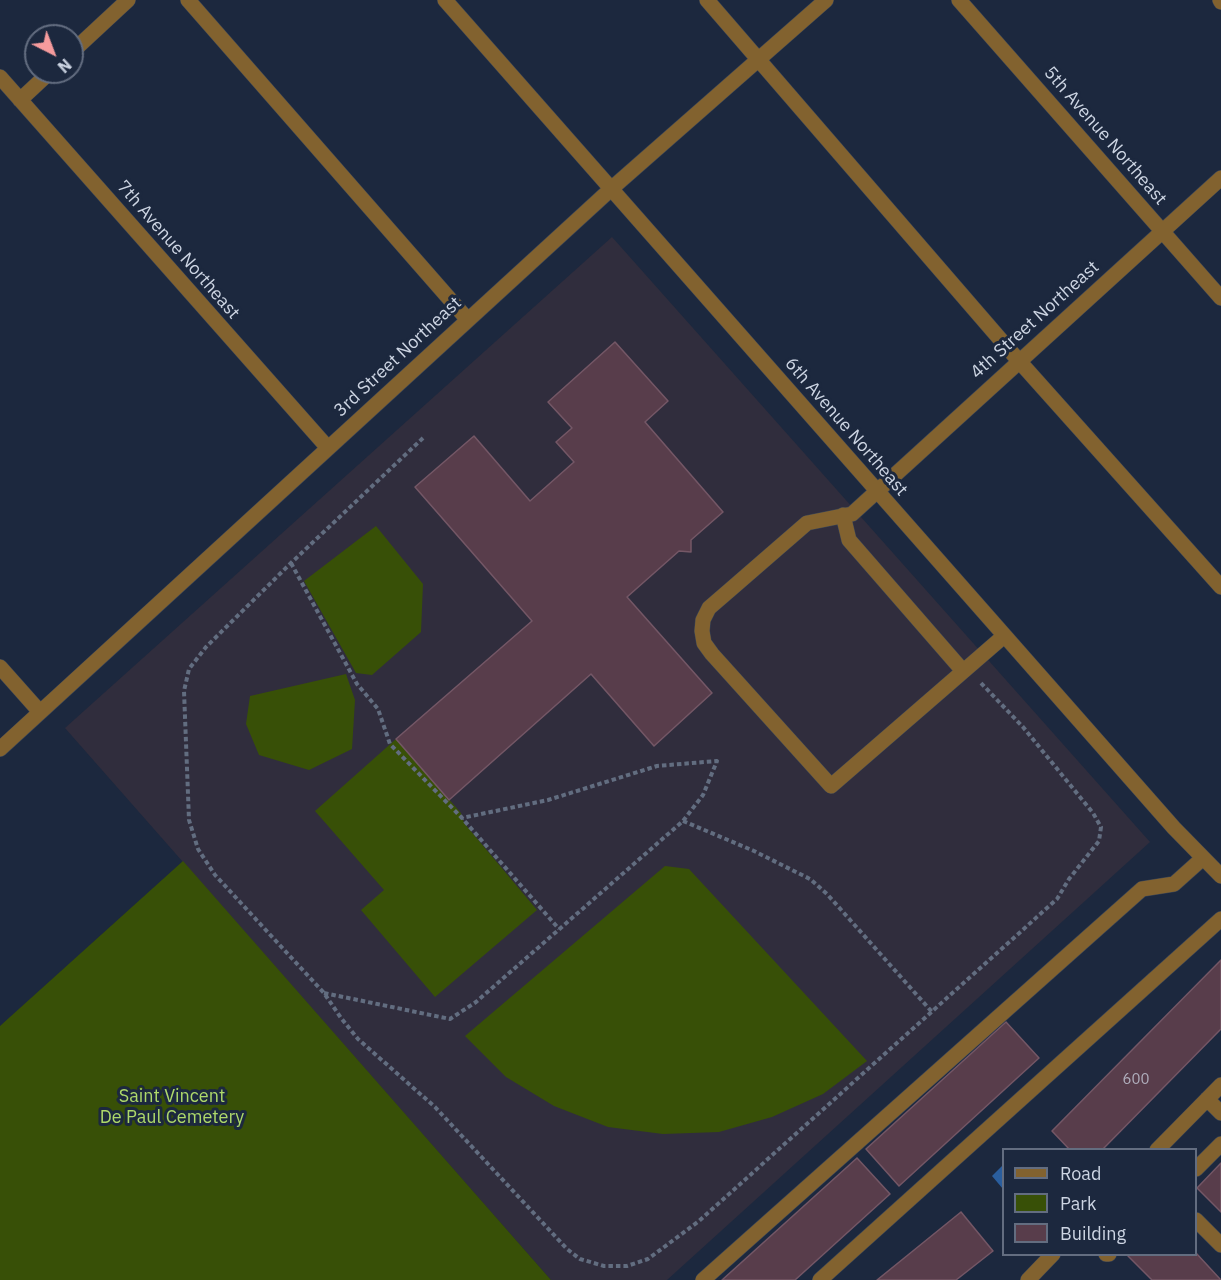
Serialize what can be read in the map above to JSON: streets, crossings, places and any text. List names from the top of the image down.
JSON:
{
  "streets": {
    "street": [
      "5th Avenue Northeast",
      "7th Avenue Northeast",
      "4th Street Northeast",
      "3rd Street Northeast",
      "6th Avenue Northeast"
    ]
  },
  "crossings": [
    ["5th Avenue Northeast", "4th Street Northeast"],
    ["7th Avenue Northeast", "3rd Street Northeast"],
    ["4th Street Northeast", "6th Avenue Northeast"],
    ["3rd Street Northeast", "6th Avenue Northeast"]
  ],
  "parks": ["Saint Vincent De Paul Cemetery"],
  "house_numbers": ["600"],
  "legend": ["Road", "Park", "Building"],
  "north": "bottom right"
}
